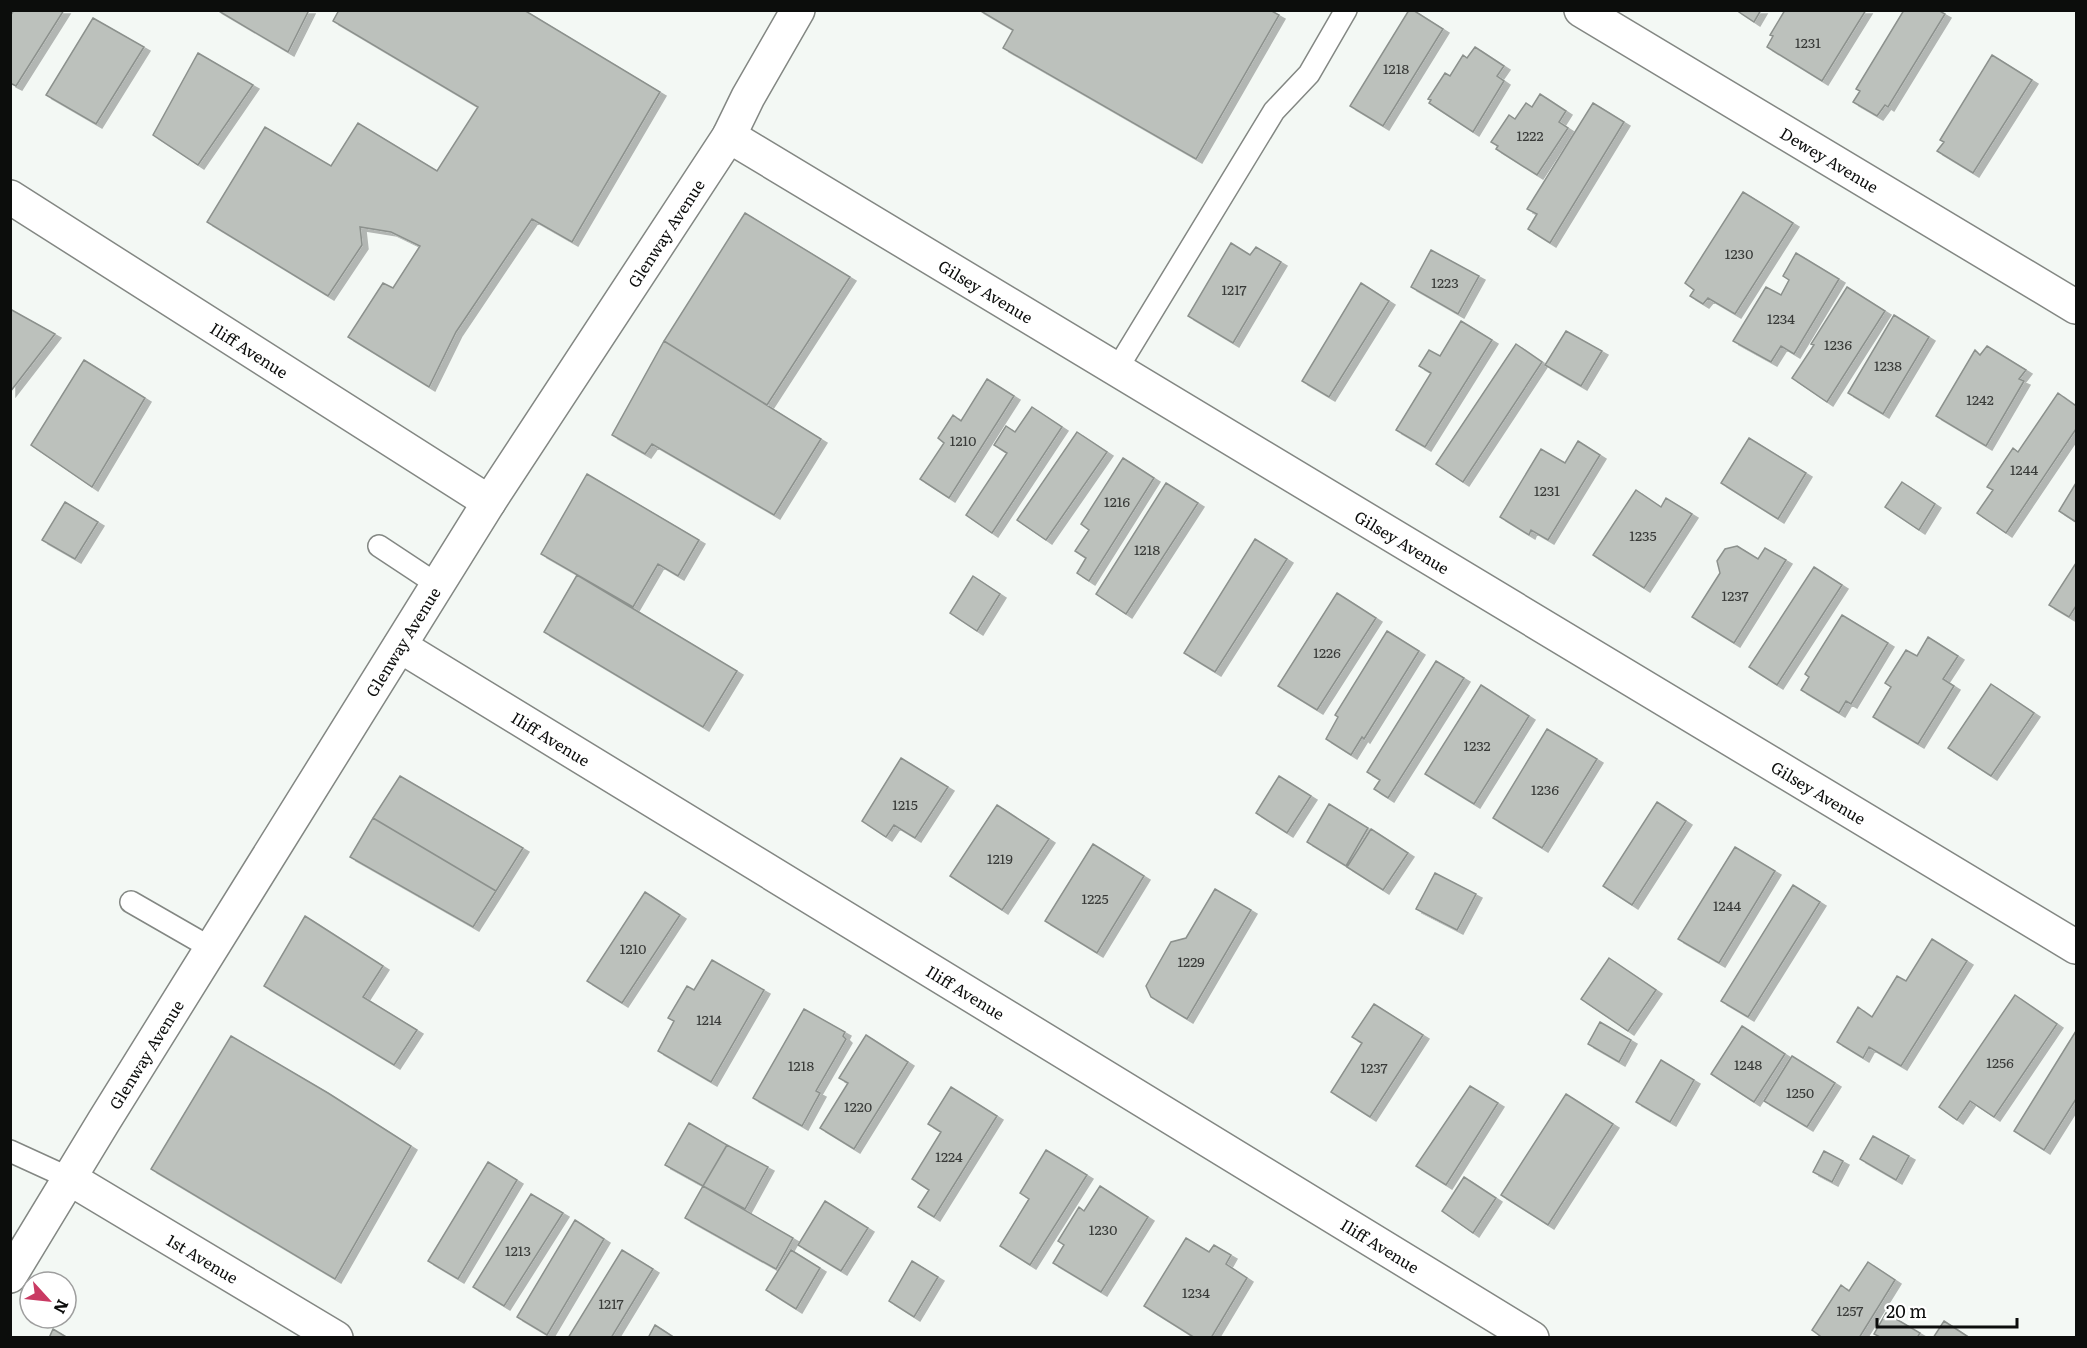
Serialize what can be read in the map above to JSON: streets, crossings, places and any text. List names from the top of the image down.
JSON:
{
  "streets": {
    "street": [
      "Dewey Avenue",
      "Glenway Avenue",
      "Gilsey Avenue",
      "Iliff Avenue",
      "1st Avenue"
    ]
  },
  "crossings": [
    ["Glenway Avenue", "Gilsey Avenue"],
    ["Glenway Avenue", "Iliff Avenue"],
    ["Glenway Avenue", "1st Avenue"]
  ],
  "house_numbers": [
    "1231",
    "1218",
    "1222",
    "1230",
    "1223",
    "1217",
    "1234",
    "1236",
    "1238",
    "1242",
    "1210",
    "1244",
    "1231",
    "1216",
    "1235",
    "1218",
    "1237",
    "1226",
    "1232",
    "1236",
    "1215",
    "1219",
    "1225",
    "1244",
    "1210",
    "1229",
    "1214",
    "1256",
    "1248",
    "1218",
    "1237",
    "1250",
    "1220",
    "1224",
    "1230",
    "1213",
    "1234",
    "1217",
    "1257"
  ],
  "scale_bar": "20 m",
  "north": "bottom right"
}
